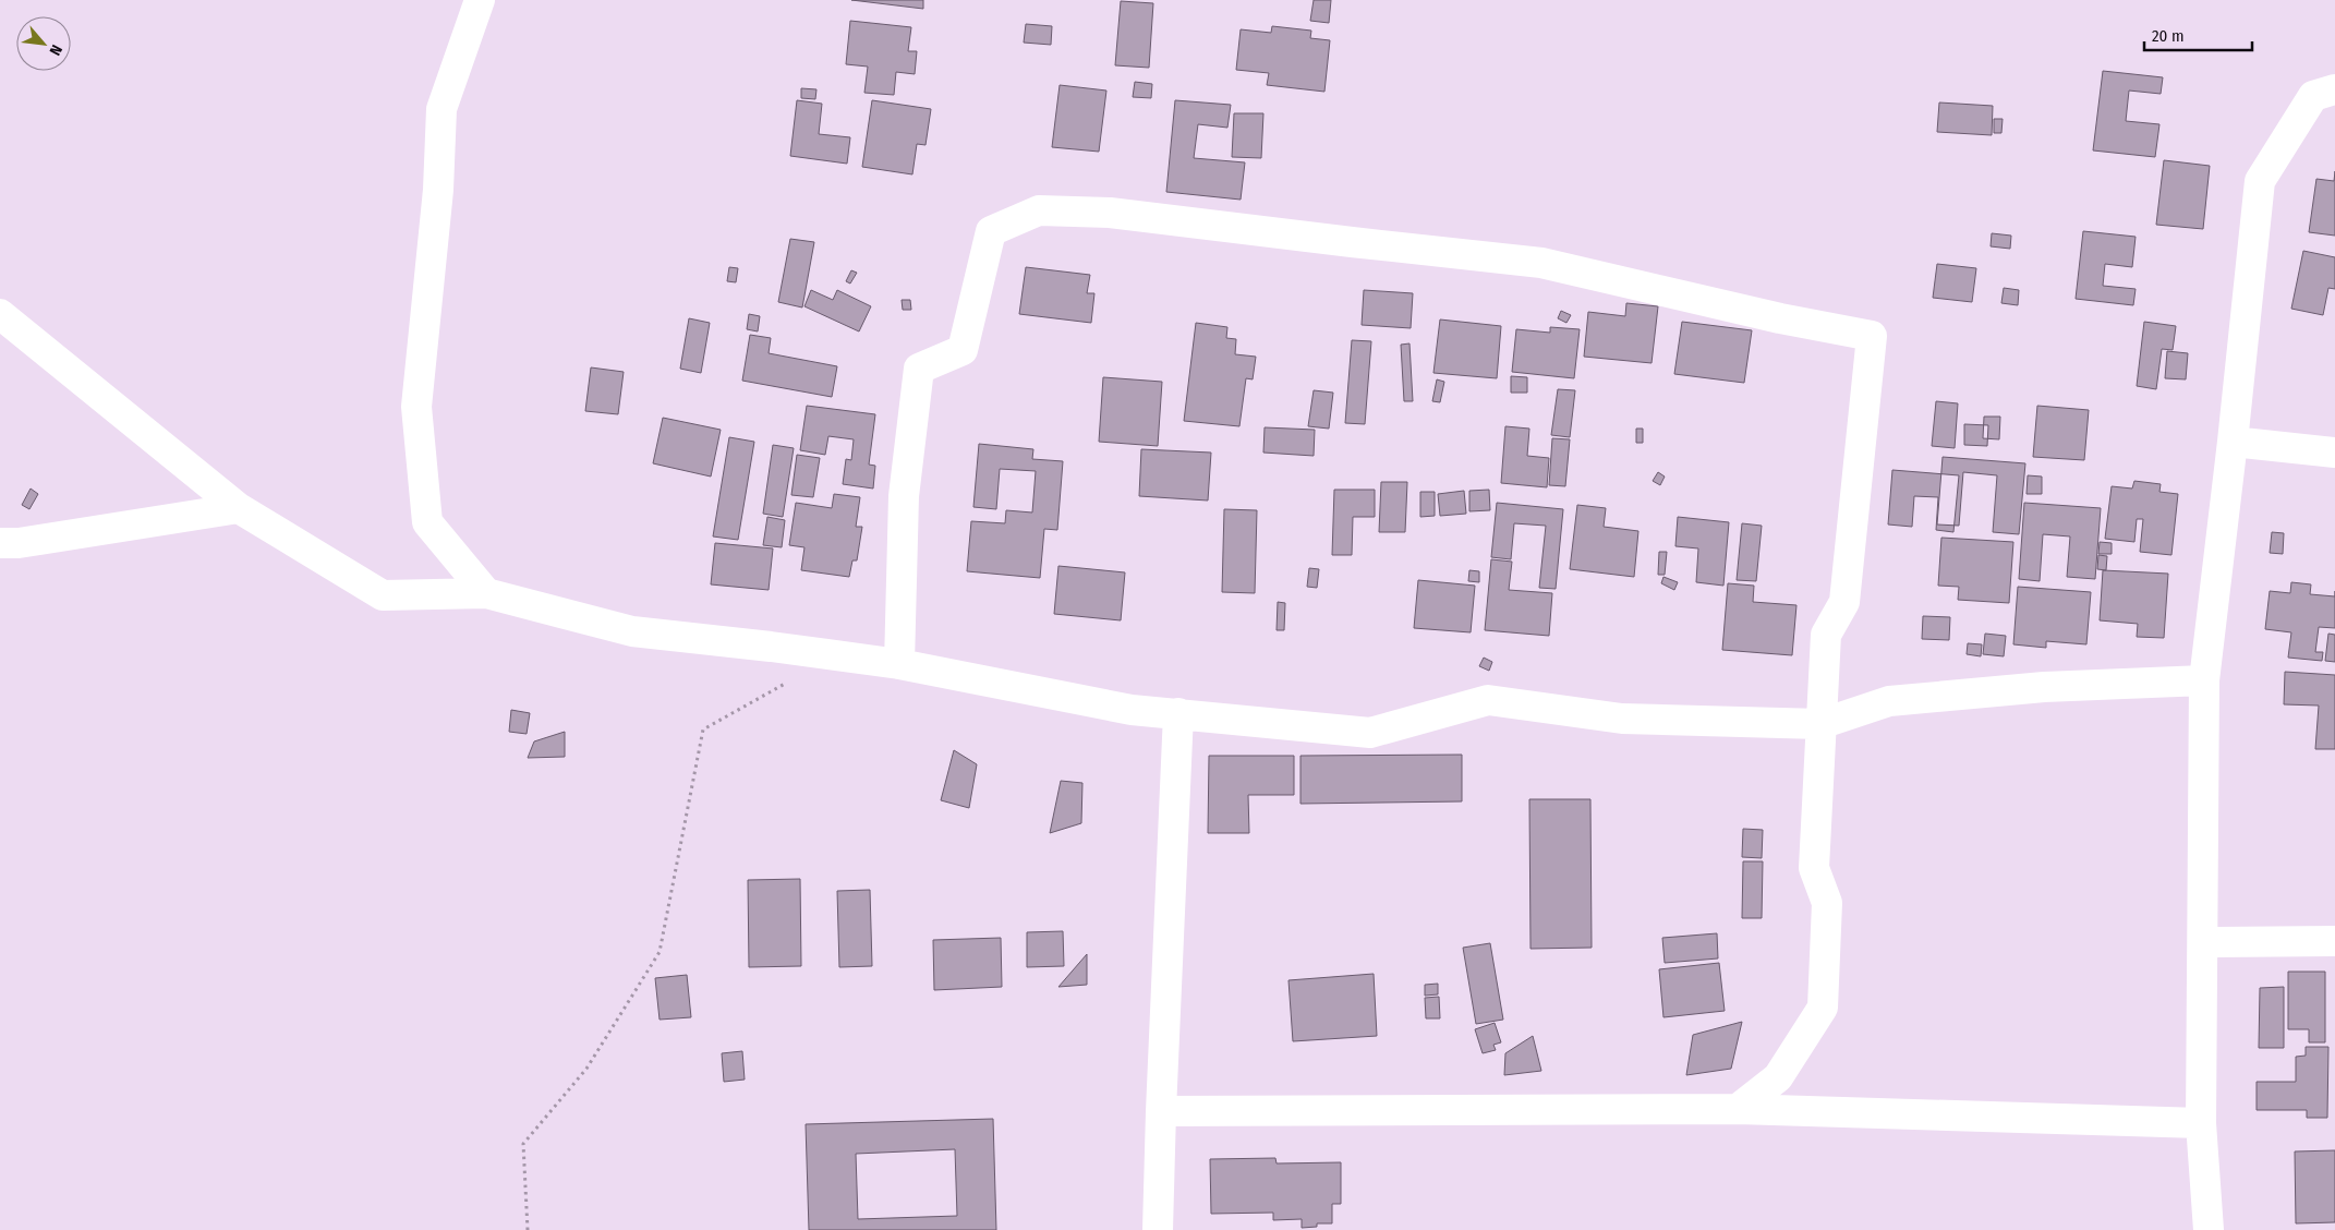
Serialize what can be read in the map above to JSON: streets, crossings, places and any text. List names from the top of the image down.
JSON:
{
  "scale_bar": "20 m",
  "north": "bottom right"
}
